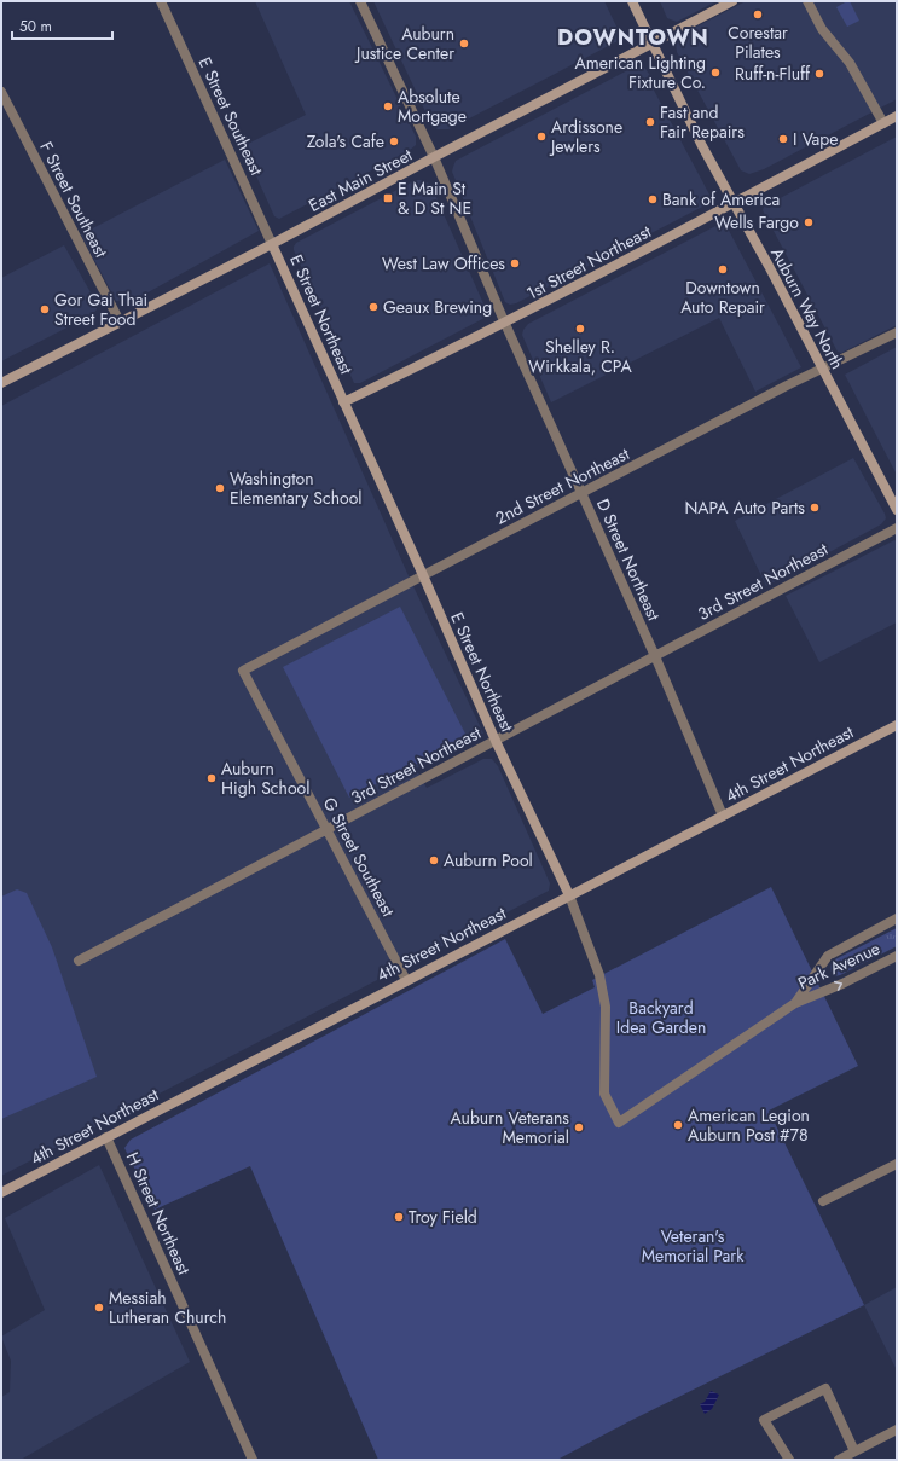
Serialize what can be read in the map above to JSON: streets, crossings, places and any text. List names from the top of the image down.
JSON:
{
  "streets": {
    "street": [
      "E Street Southeast",
      "East Main Street",
      "F Street Southeast",
      "1st Street Northeast",
      "Auburn Way North",
      "E Street Northeast",
      "2nd Street Northeast",
      "D Street Northeast",
      "3rd Street Northeast",
      "4th Street Northeast",
      "G Street Southeast",
      "Park Avenue",
      "H Street Northeast"
    ]
  },
  "crossings": [
    ["E Street Southeast", "East Main Street"],
    ["E Street Southeast", "E Street Northeast"],
    ["East Main Street", "F Street Southeast"],
    ["East Main Street", "Auburn Way North"],
    ["East Main Street", "E Street Northeast"],
    ["East Main Street", "D Street Northeast"],
    ["1st Street Northeast", "Auburn Way North"],
    ["1st Street Northeast", "E Street Northeast"],
    ["1st Street Northeast", "D Street Northeast"],
    ["Auburn Way North", "2nd Street Northeast"],
    ["E Street Northeast", "2nd Street Northeast"],
    ["E Street Northeast", "3rd Street Northeast"],
    ["E Street Northeast", "4th Street Northeast"],
    ["E Street Northeast", "Park Avenue"],
    ["2nd Street Northeast", "D Street Northeast"],
    ["2nd Street Northeast", "G Street Southeast"],
    ["D Street Northeast", "3rd Street Northeast"],
    ["D Street Northeast", "4th Street Northeast"],
    ["3rd Street Northeast", "G Street Southeast"],
    ["4th Street Northeast", "G Street Southeast"],
    ["4th Street Northeast", "H Street Northeast"]
  ],
  "districts": ["DOWNTOWN"],
  "parks": ["Backyard Idea Garden", "Veteran's Memorial Park"],
  "places": {
    "other": [
      "Corestar Pilates",
      "Auburn Justice Center",
      "American Lighting Fixture Co.",
      "Ruff-n-Fluff",
      "Absolute Mortgage",
      "Fast and Fair Repairs",
      "Ardissone Jewlers",
      "I Vape",
      "Zola's Cafe",
      "Bank of America",
      "Wells Fargo",
      "West Law Offices",
      "Downtown Auto Repair",
      "Geaux Brewing",
      "Gor Gai Thai Street Food",
      "Shelley R. Wirkkala, CPA",
      "Washington Elementary School",
      "NAPA Auto Parts",
      "Auburn High School",
      "Auburn Pool",
      "American Legion Auburn Post #78",
      "Auburn Veterans Memorial",
      "Troy Field",
      "Messiah Lutheran Church"
    ],
    "transit": ["E Main St & D St NE"]
  },
  "scale_bar": "50 m"
}
